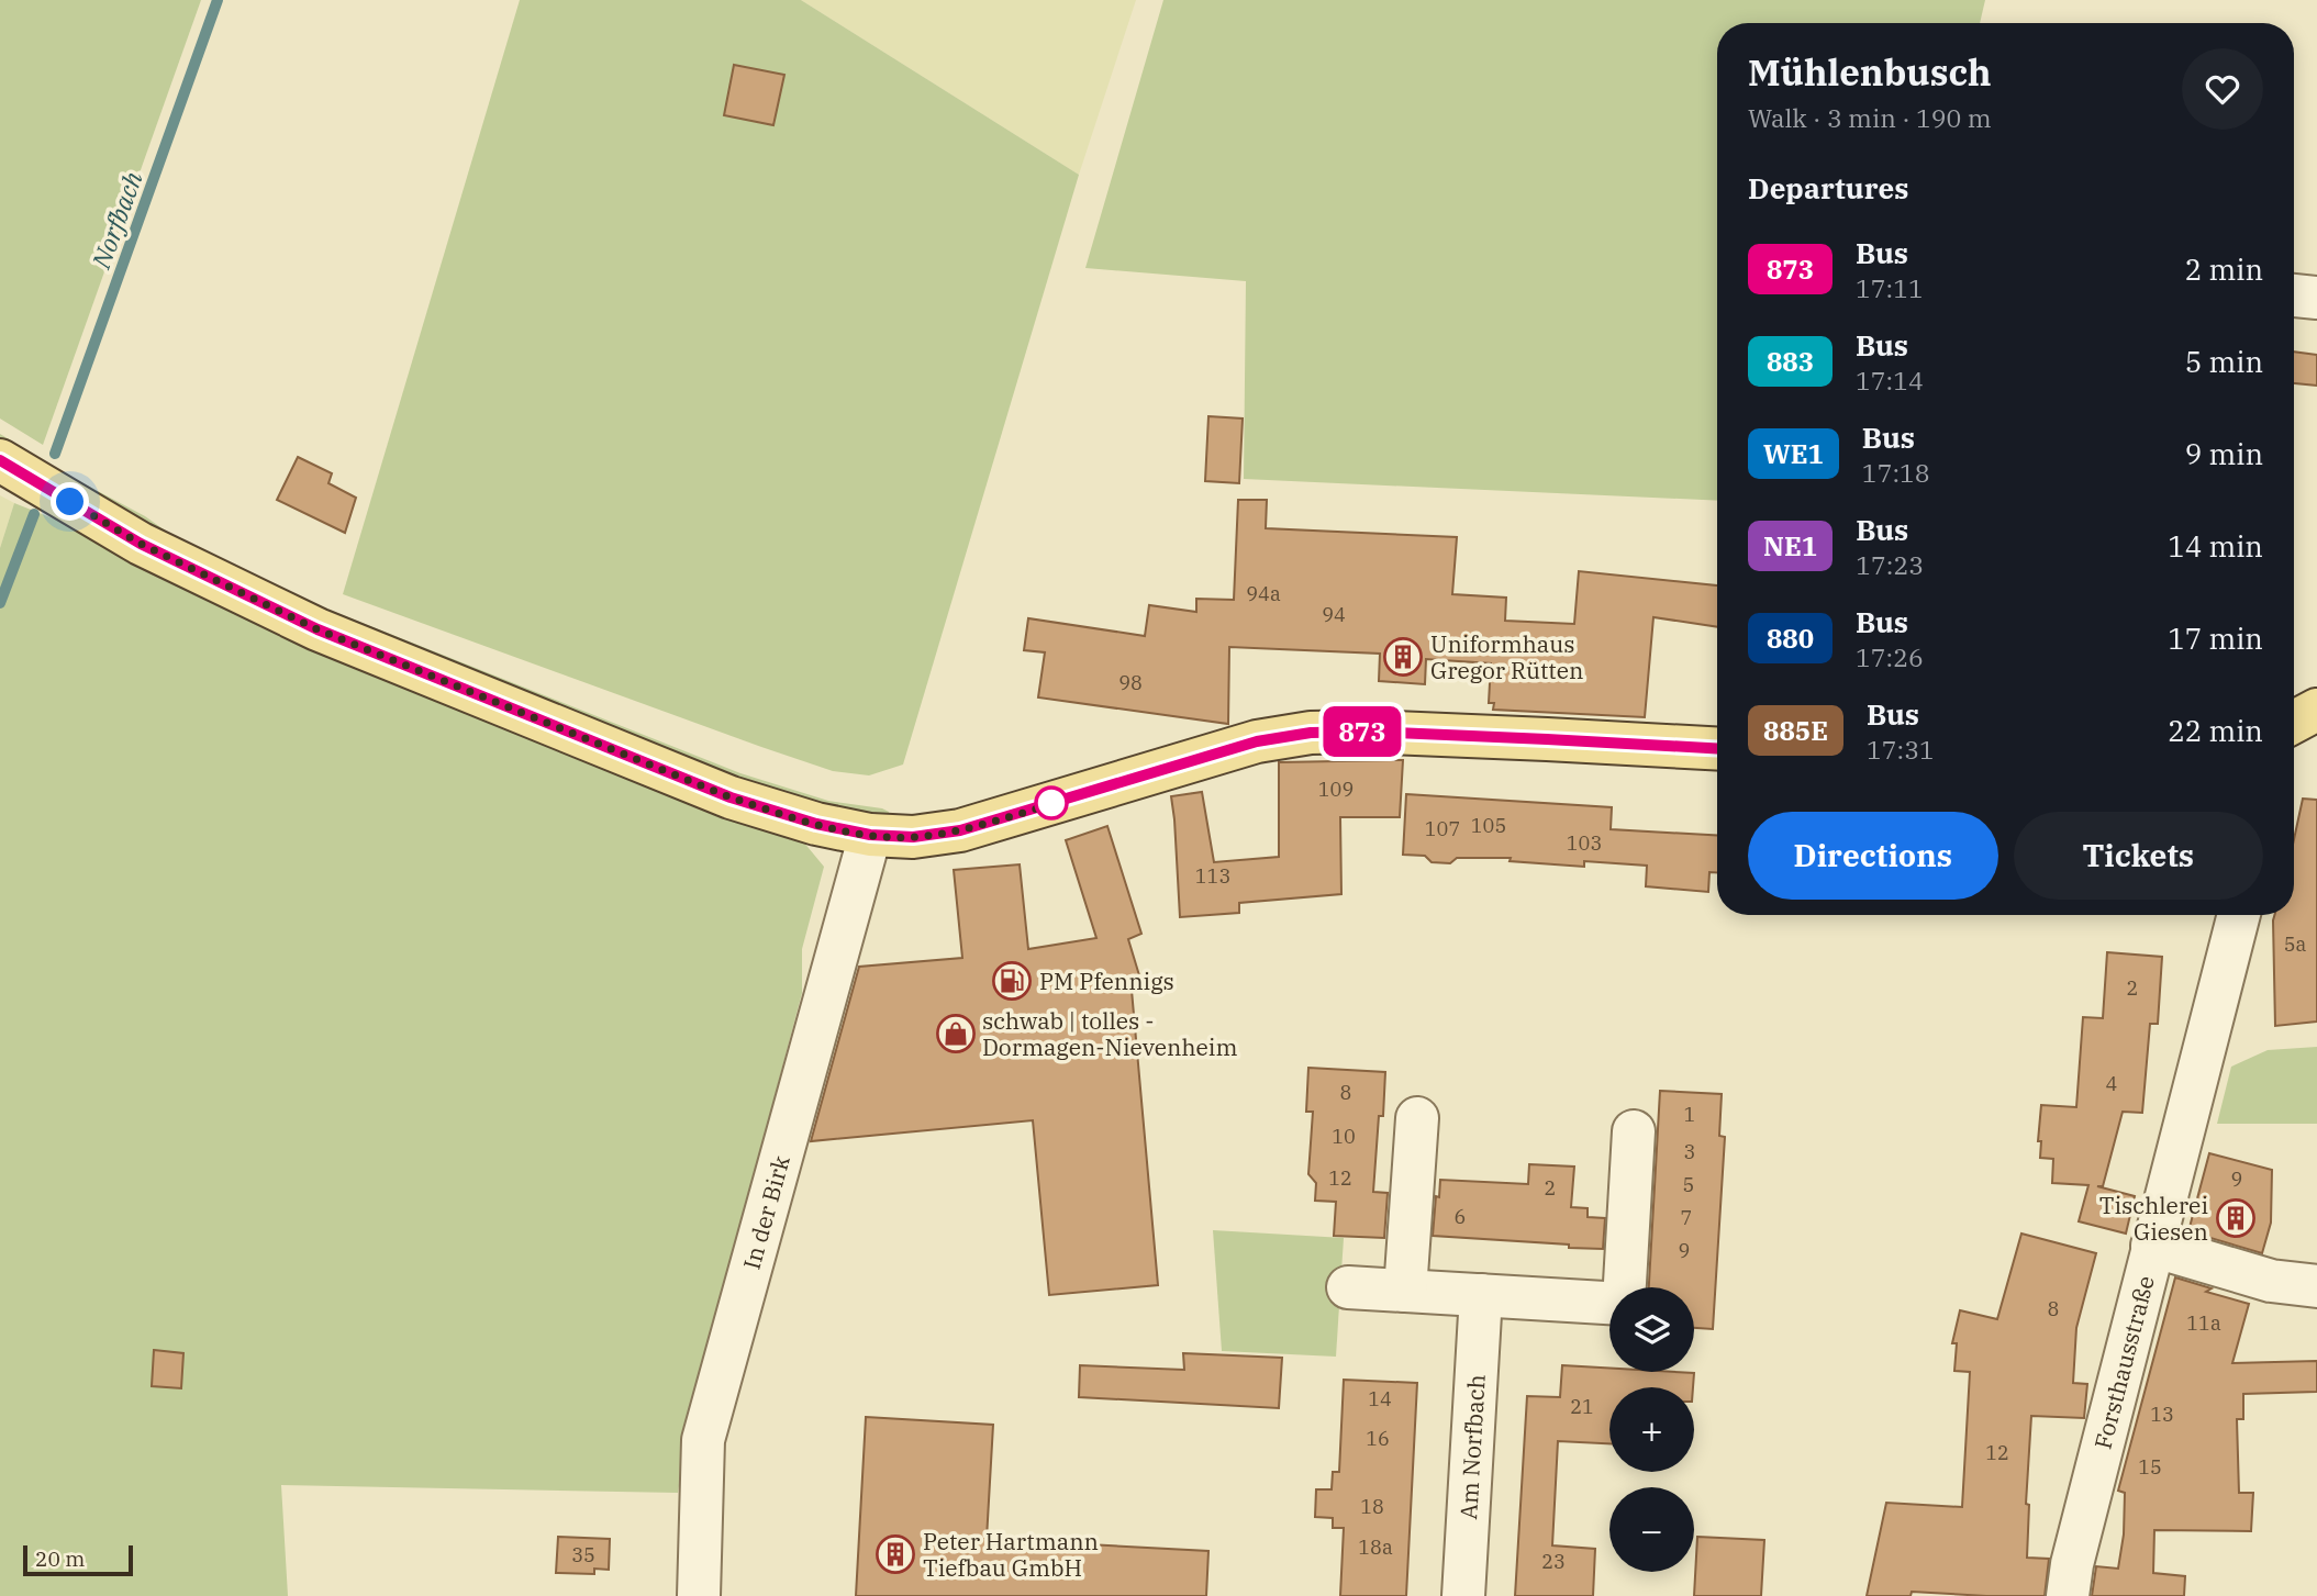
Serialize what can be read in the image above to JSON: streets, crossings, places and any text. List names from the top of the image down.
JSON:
{
  "streets": {
    "street": ["In der Birk", "Forsthausstraße", "Am Norfbach"]
  },
  "water": ["Norfbach"],
  "places": {
    "building": ["Uniformhaus Gregor Rütten", "Tischlerei Giesen", "Peter Hartmann Tiefbau GmbH"],
    "fuel station": ["PM Pfennigs"],
    "shop": ["schwab | tolles - Dormagen-Nievenheim"]
  },
  "lines": ["bus line 873"],
  "house_numbers": [
    "94a",
    "94",
    "98",
    "109",
    "105",
    "107",
    "103",
    "113",
    "5a",
    "2",
    "4",
    "8",
    "1",
    "10",
    "3",
    "12",
    "9",
    "5",
    "2",
    "6",
    "7",
    "9",
    "8",
    "11a",
    "14",
    "21",
    "13",
    "16",
    "12",
    "15",
    "18",
    "18a",
    "35",
    "23"
  ],
  "scale_bar": "20 m",
  "page": {
    "on_map": "873",
    "heading": [
      ["Mühlenbusch", "Walk · 3 min · 190 m"],
      "Departures"
    ],
    "list": [
      {
        "mark": "873",
        "name": "Bus",
        "note": "17:11",
        "value": "2 min"
      },
      {
        "mark": "883",
        "name": "Bus",
        "note": "17:14",
        "value": "5 min"
      },
      {
        "mark": "WE1",
        "name": "Bus",
        "note": "17:18",
        "value": "9 min"
      },
      {
        "mark": "NE1",
        "name": "Bus",
        "note": "17:23",
        "value": "14 min"
      },
      {
        "mark": "880",
        "name": "Bus",
        "note": "17:26",
        "value": "17 min"
      },
      {
        "mark": "885E",
        "name": "Bus",
        "note": "17:31",
        "value": "22 min"
      }
    ],
    "buttons": ["Directions", "Tickets"],
    "map_buttons": ["+", "−"],
    "scale": "20 m"
  }
}
